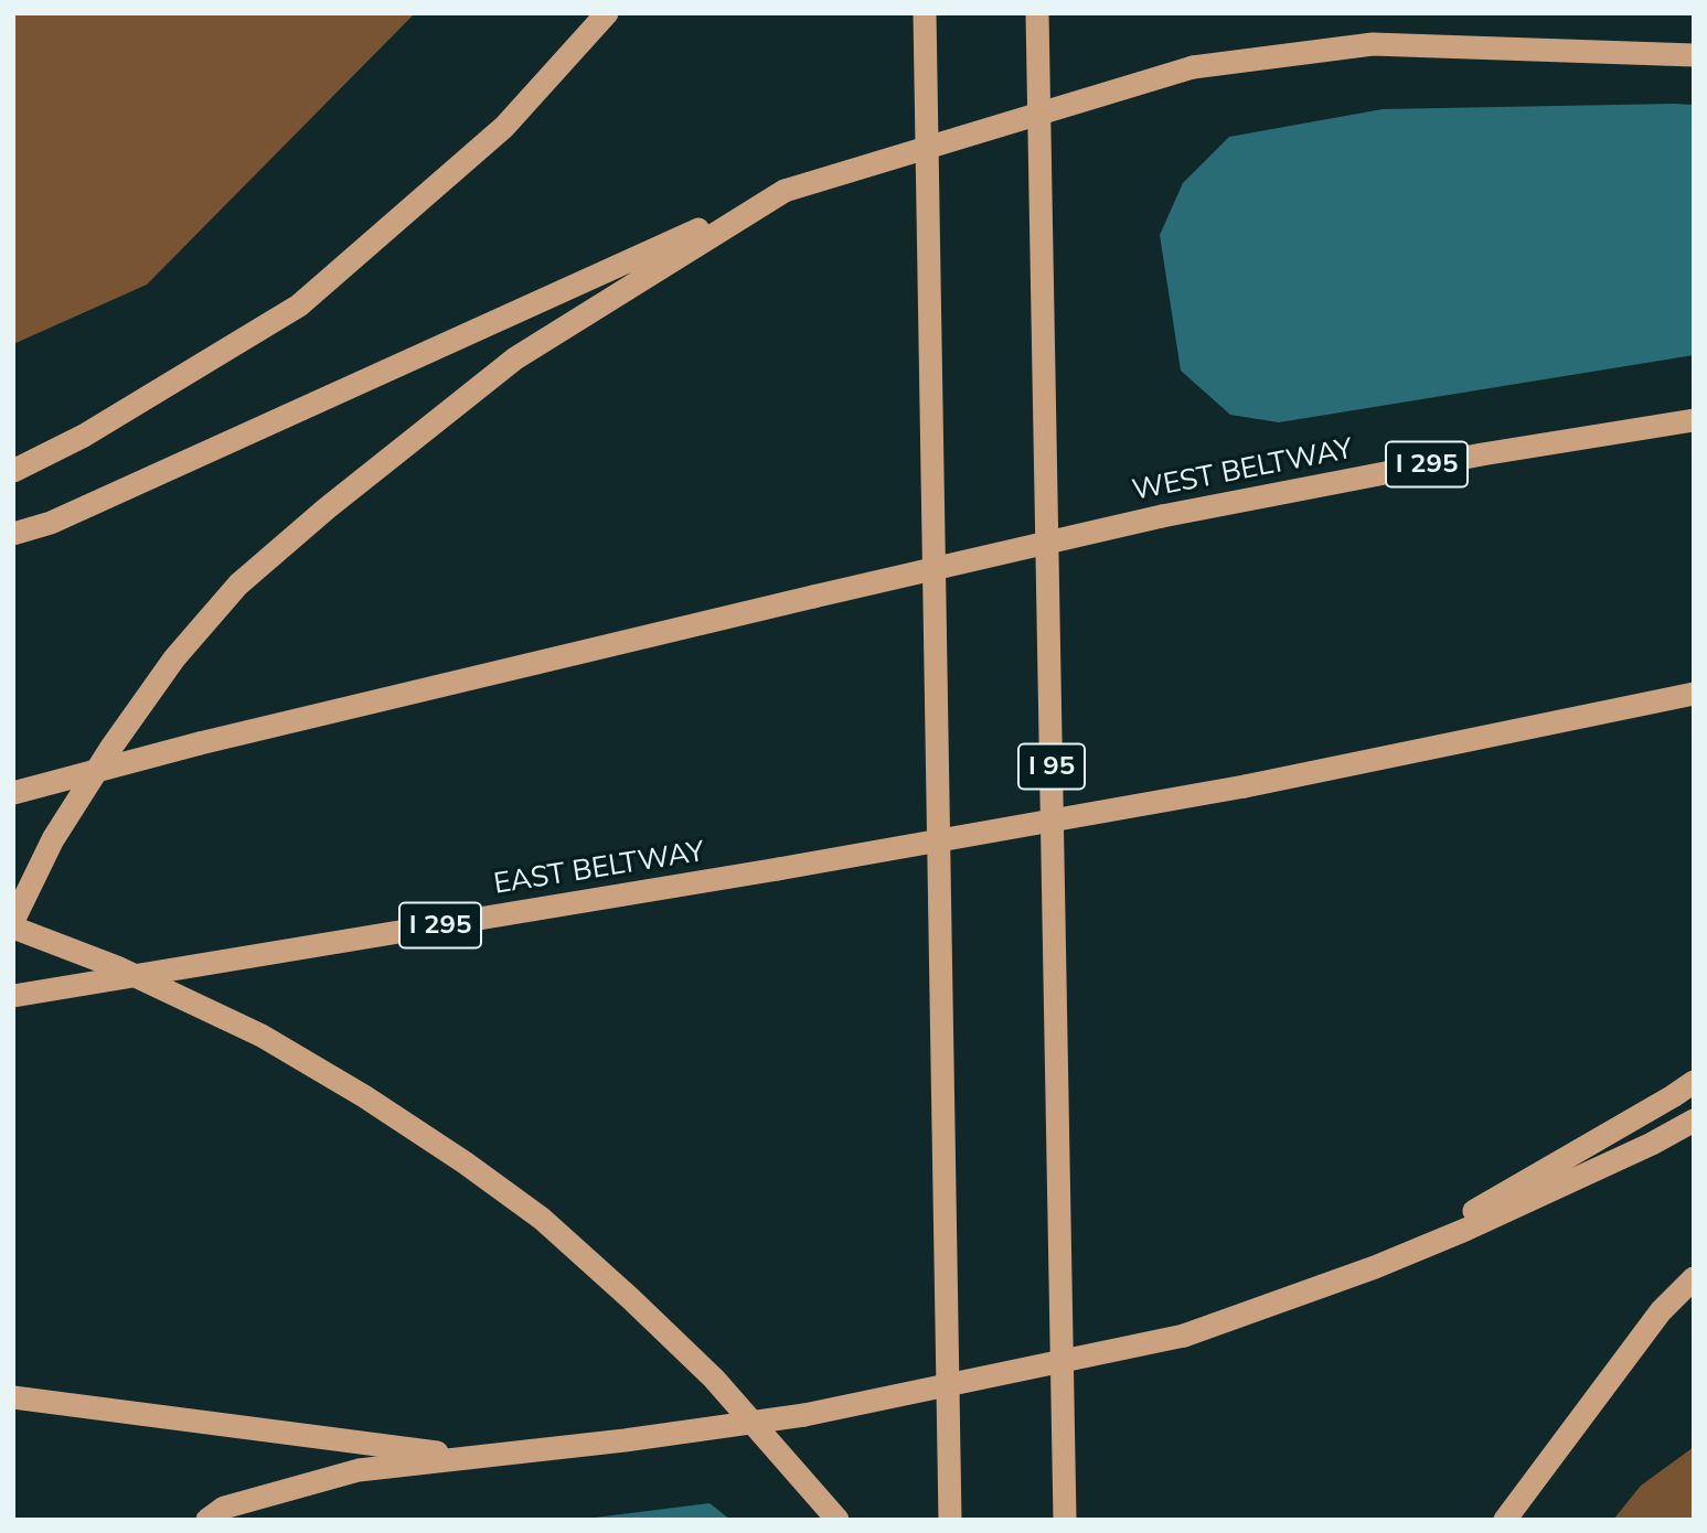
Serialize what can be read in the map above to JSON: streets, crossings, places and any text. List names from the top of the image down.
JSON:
{
  "streets": {
    "highway": [
      "I 295",
      "WEST BELTWAY",
      "I 95",
      "EAST BELTWAY"
    ]
  }
}
